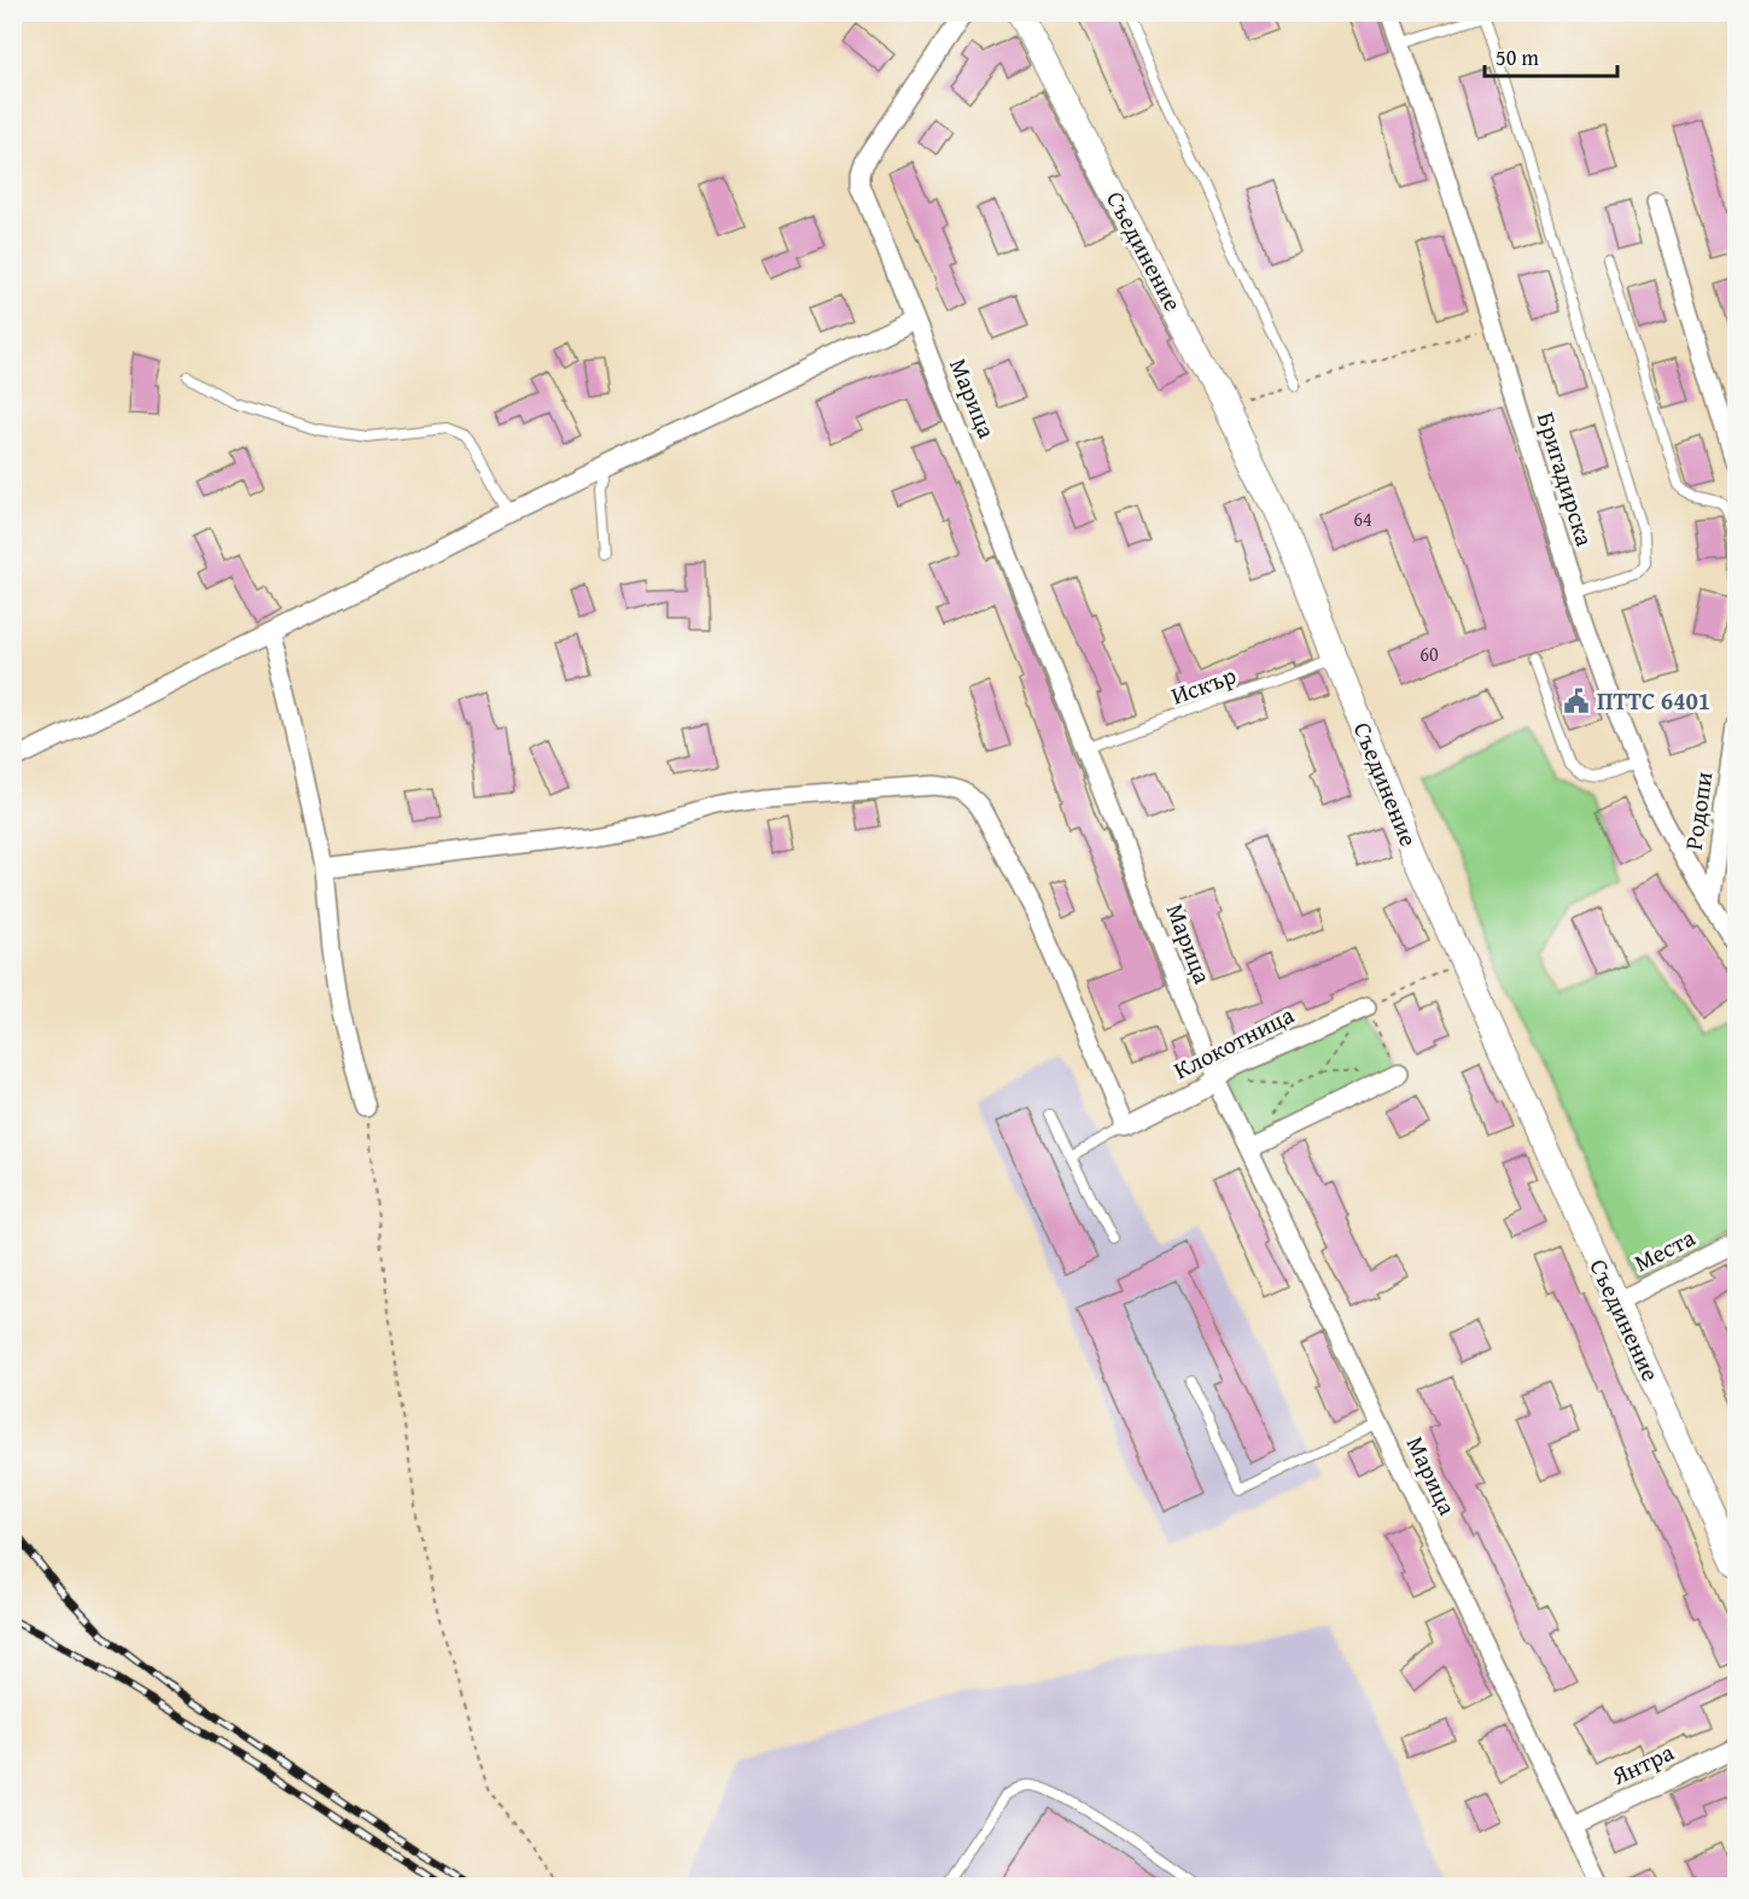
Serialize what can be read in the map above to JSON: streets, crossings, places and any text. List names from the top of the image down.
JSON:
{
  "streets": {
    "street": [
      "Съединение",
      "Марица",
      "Бригадирска",
      "Родопи",
      "Клокотница",
      "Места",
      "Янтра"
    ],
    "lane": ["Искър"]
  },
  "crossings": [
    ["Съединение", "Искър"],
    ["Съединение", "Места"],
    ["Марица", "Искър"],
    ["Марица", "Клокотница"],
    ["Марица", "Янтра"],
    ["Бригадирска", "Родопи"]
  ],
  "places": {
    "public building": ["ПТТС 6401"]
  },
  "house_numbers": ["64", "60"],
  "scale_bar": "50 m"
}
